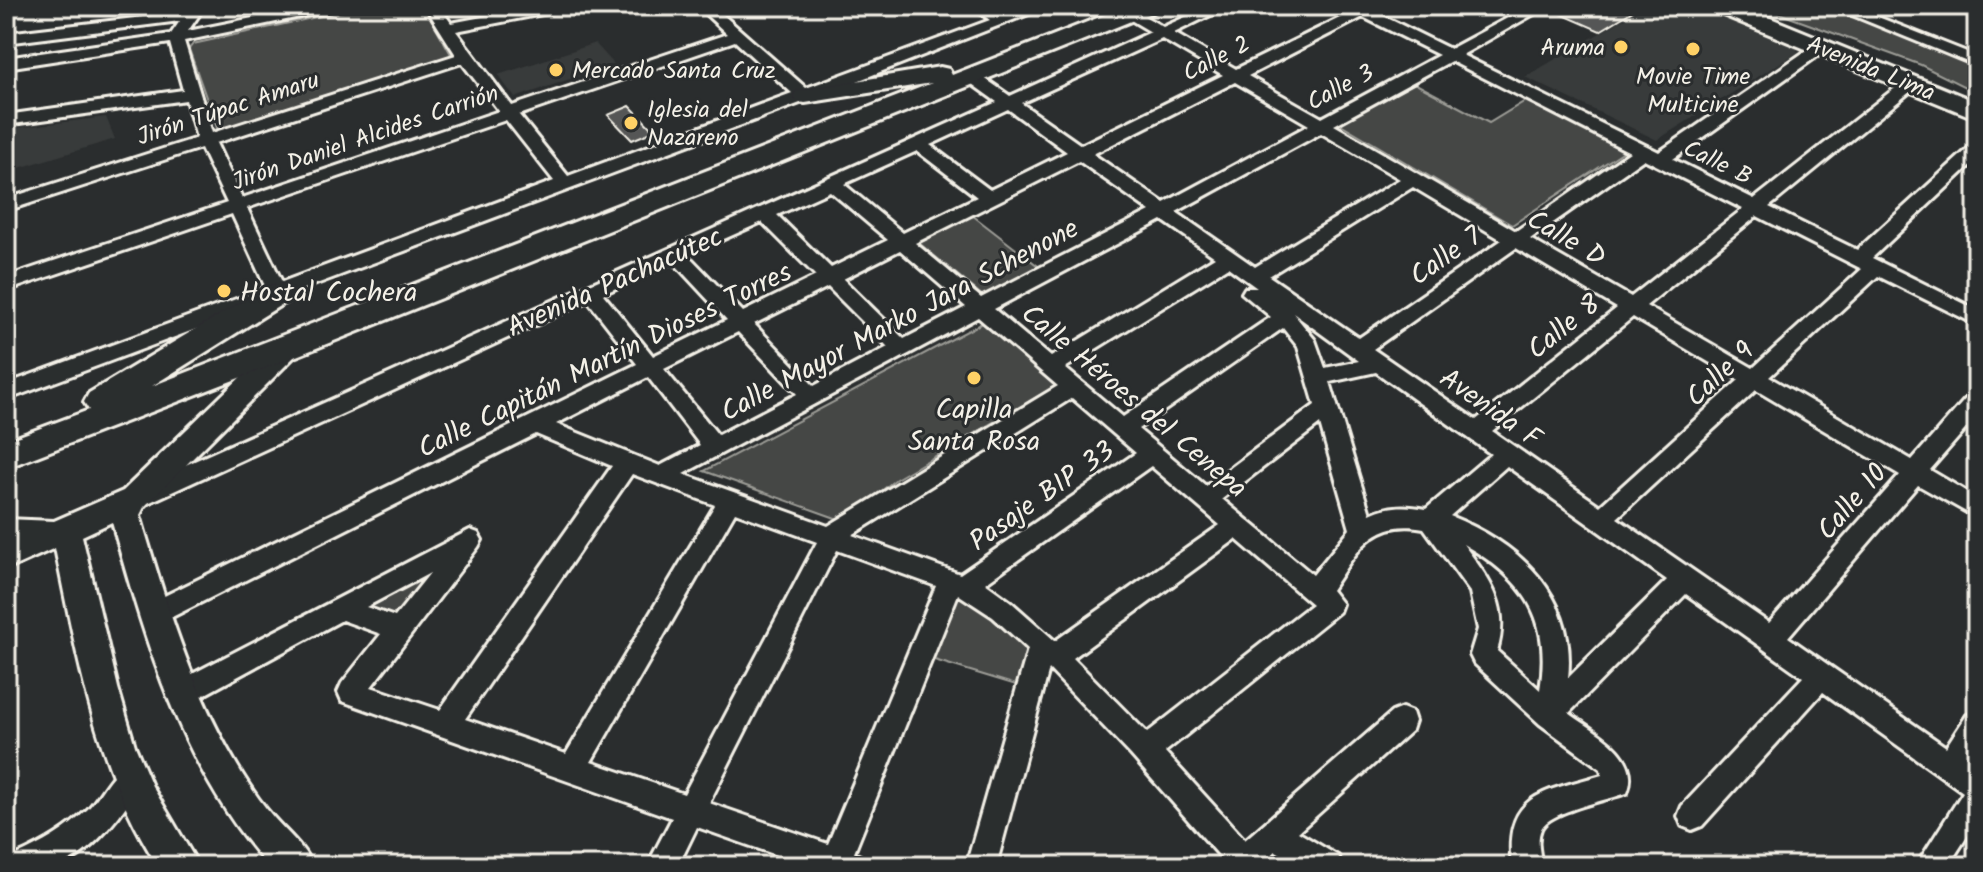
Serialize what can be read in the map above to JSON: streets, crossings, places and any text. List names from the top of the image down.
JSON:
{
  "streets": {
    "main road": ["Avenida Lima", "Avenida Pachacútec"],
    "street": [
      "Calle 2",
      "Calle 3",
      "Jirón Túpac Amaru",
      "Jirón Daniel Alcides Carrión",
      "Calle B",
      "Calle D",
      "Calle 7",
      "Calle Mayor Marko Jara Schenone",
      "Calle 8",
      "Calle Capitán Martín Dioses Torres",
      "Calle 9",
      "Calle Héroes del Cenepa",
      "Avenida F",
      "Pasaje BIP 33",
      "Calle 10"
    ]
  },
  "crossings": [
    ["Calle 2", "Calle B"],
    ["Calle 2", "Calle D"],
    ["Calle 2", "Calle Capitán Martín Dioses Torres"],
    ["Calle 2", "Avenida F"],
    ["Avenida Lima", "Calle 7"],
    ["Avenida Lima", "Calle 8"],
    ["Calle 3", "Calle B"],
    ["Calle 3", "Calle D"],
    ["Calle 3", "Calle Mayor Marko Jara Schenone"],
    ["Calle 3", "Avenida F"],
    ["Calle B", "Calle 7"],
    ["Calle B", "Calle 8"],
    ["Calle B", "Calle 9"],
    ["Calle D", "Calle 7"],
    ["Calle D", "Avenida Pachacútec"],
    ["Calle D", "Calle 8"],
    ["Calle D", "Calle 9"],
    ["Calle D", "Calle 10"],
    ["Calle 7", "Avenida F"],
    ["Avenida Pachacútec", "Calle Héroes del Cenepa"],
    ["Avenida Pachacútec", "Avenida F"],
    ["Calle Mayor Marko Jara Schenone", "Calle Héroes del Cenepa"],
    ["Calle Mayor Marko Jara Schenone", "Avenida F"],
    ["Calle 8", "Avenida F"],
    ["Calle Capitán Martín Dioses Torres", "Calle Héroes del Cenepa"],
    ["Calle Capitán Martín Dioses Torres", "Avenida F"],
    ["Calle 9", "Avenida F"],
    ["Calle Héroes del Cenepa", "Pasaje BIP 33"],
    ["Avenida F", "Calle 10"]
  ],
  "places": [
    "Aruma",
    "Movie Time Multicine",
    "Mercado Santa Cruz",
    "Iglesia del Nazareno",
    "Hostal Cochera",
    "Capilla Santa Rosa"
  ]
}
